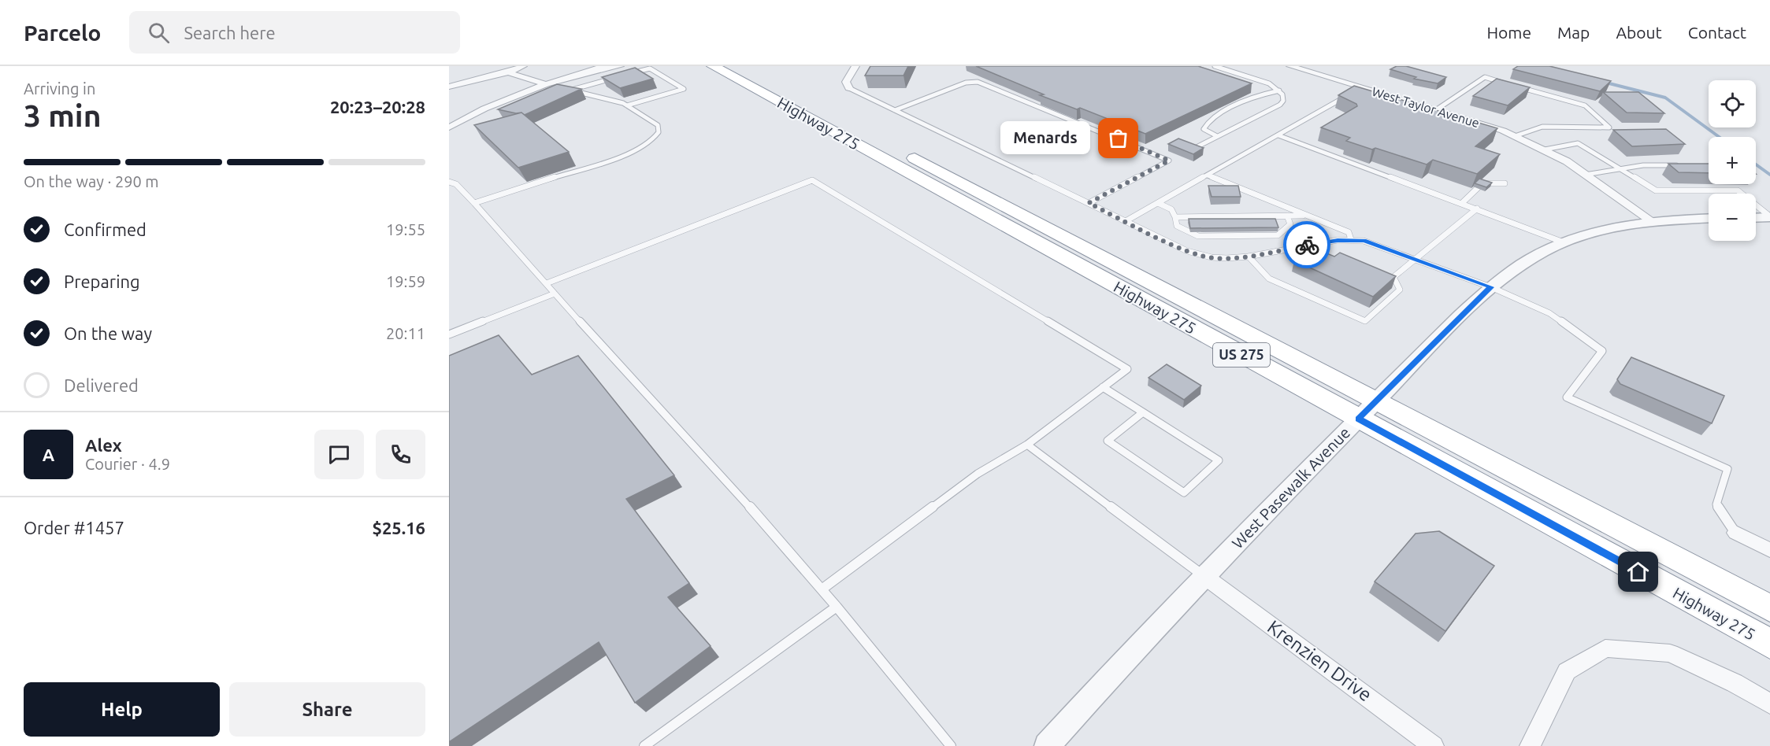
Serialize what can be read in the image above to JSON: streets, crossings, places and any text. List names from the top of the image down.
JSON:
{
  "streets": {
    "highway": ["Highway 275", "US 275"],
    "street": ["West Taylor Avenue", "West Pasewalk Avenue", "Krenzien Drive"]
  },
  "crossings": [
    ["West Taylor Avenue", "West Pasewalk Avenue"],
    ["Highway 275", "West Pasewalk Avenue"],
    ["West Pasewalk Avenue", "Krenzien Drive"]
  ],
  "places": ["Menards"],
  "page": {
    "header": "Parcelo",
    "search": "Search here",
    "nav": [
      "Home",
      "Map",
      "About",
      "Contact"
    ],
    "heading": ["3 min", "Arriving in", "20:23–20:28"],
    "panel": [
      "Alex",
      "Courier · 4.9",
      "Order #1457",
      "$25.16"
    ],
    "map_buttons": ["+", "−"],
    "bubble": "Menards",
    "bar": "On the way · 290 m",
    "list": [
      ["Confirmed", "19:55"],
      ["Preparing", "19:59"],
      ["On the way", "20:11"],
      "Delivered"
    ],
    "round": "A",
    "buttons": ["Help", "Share"]
  }
}
